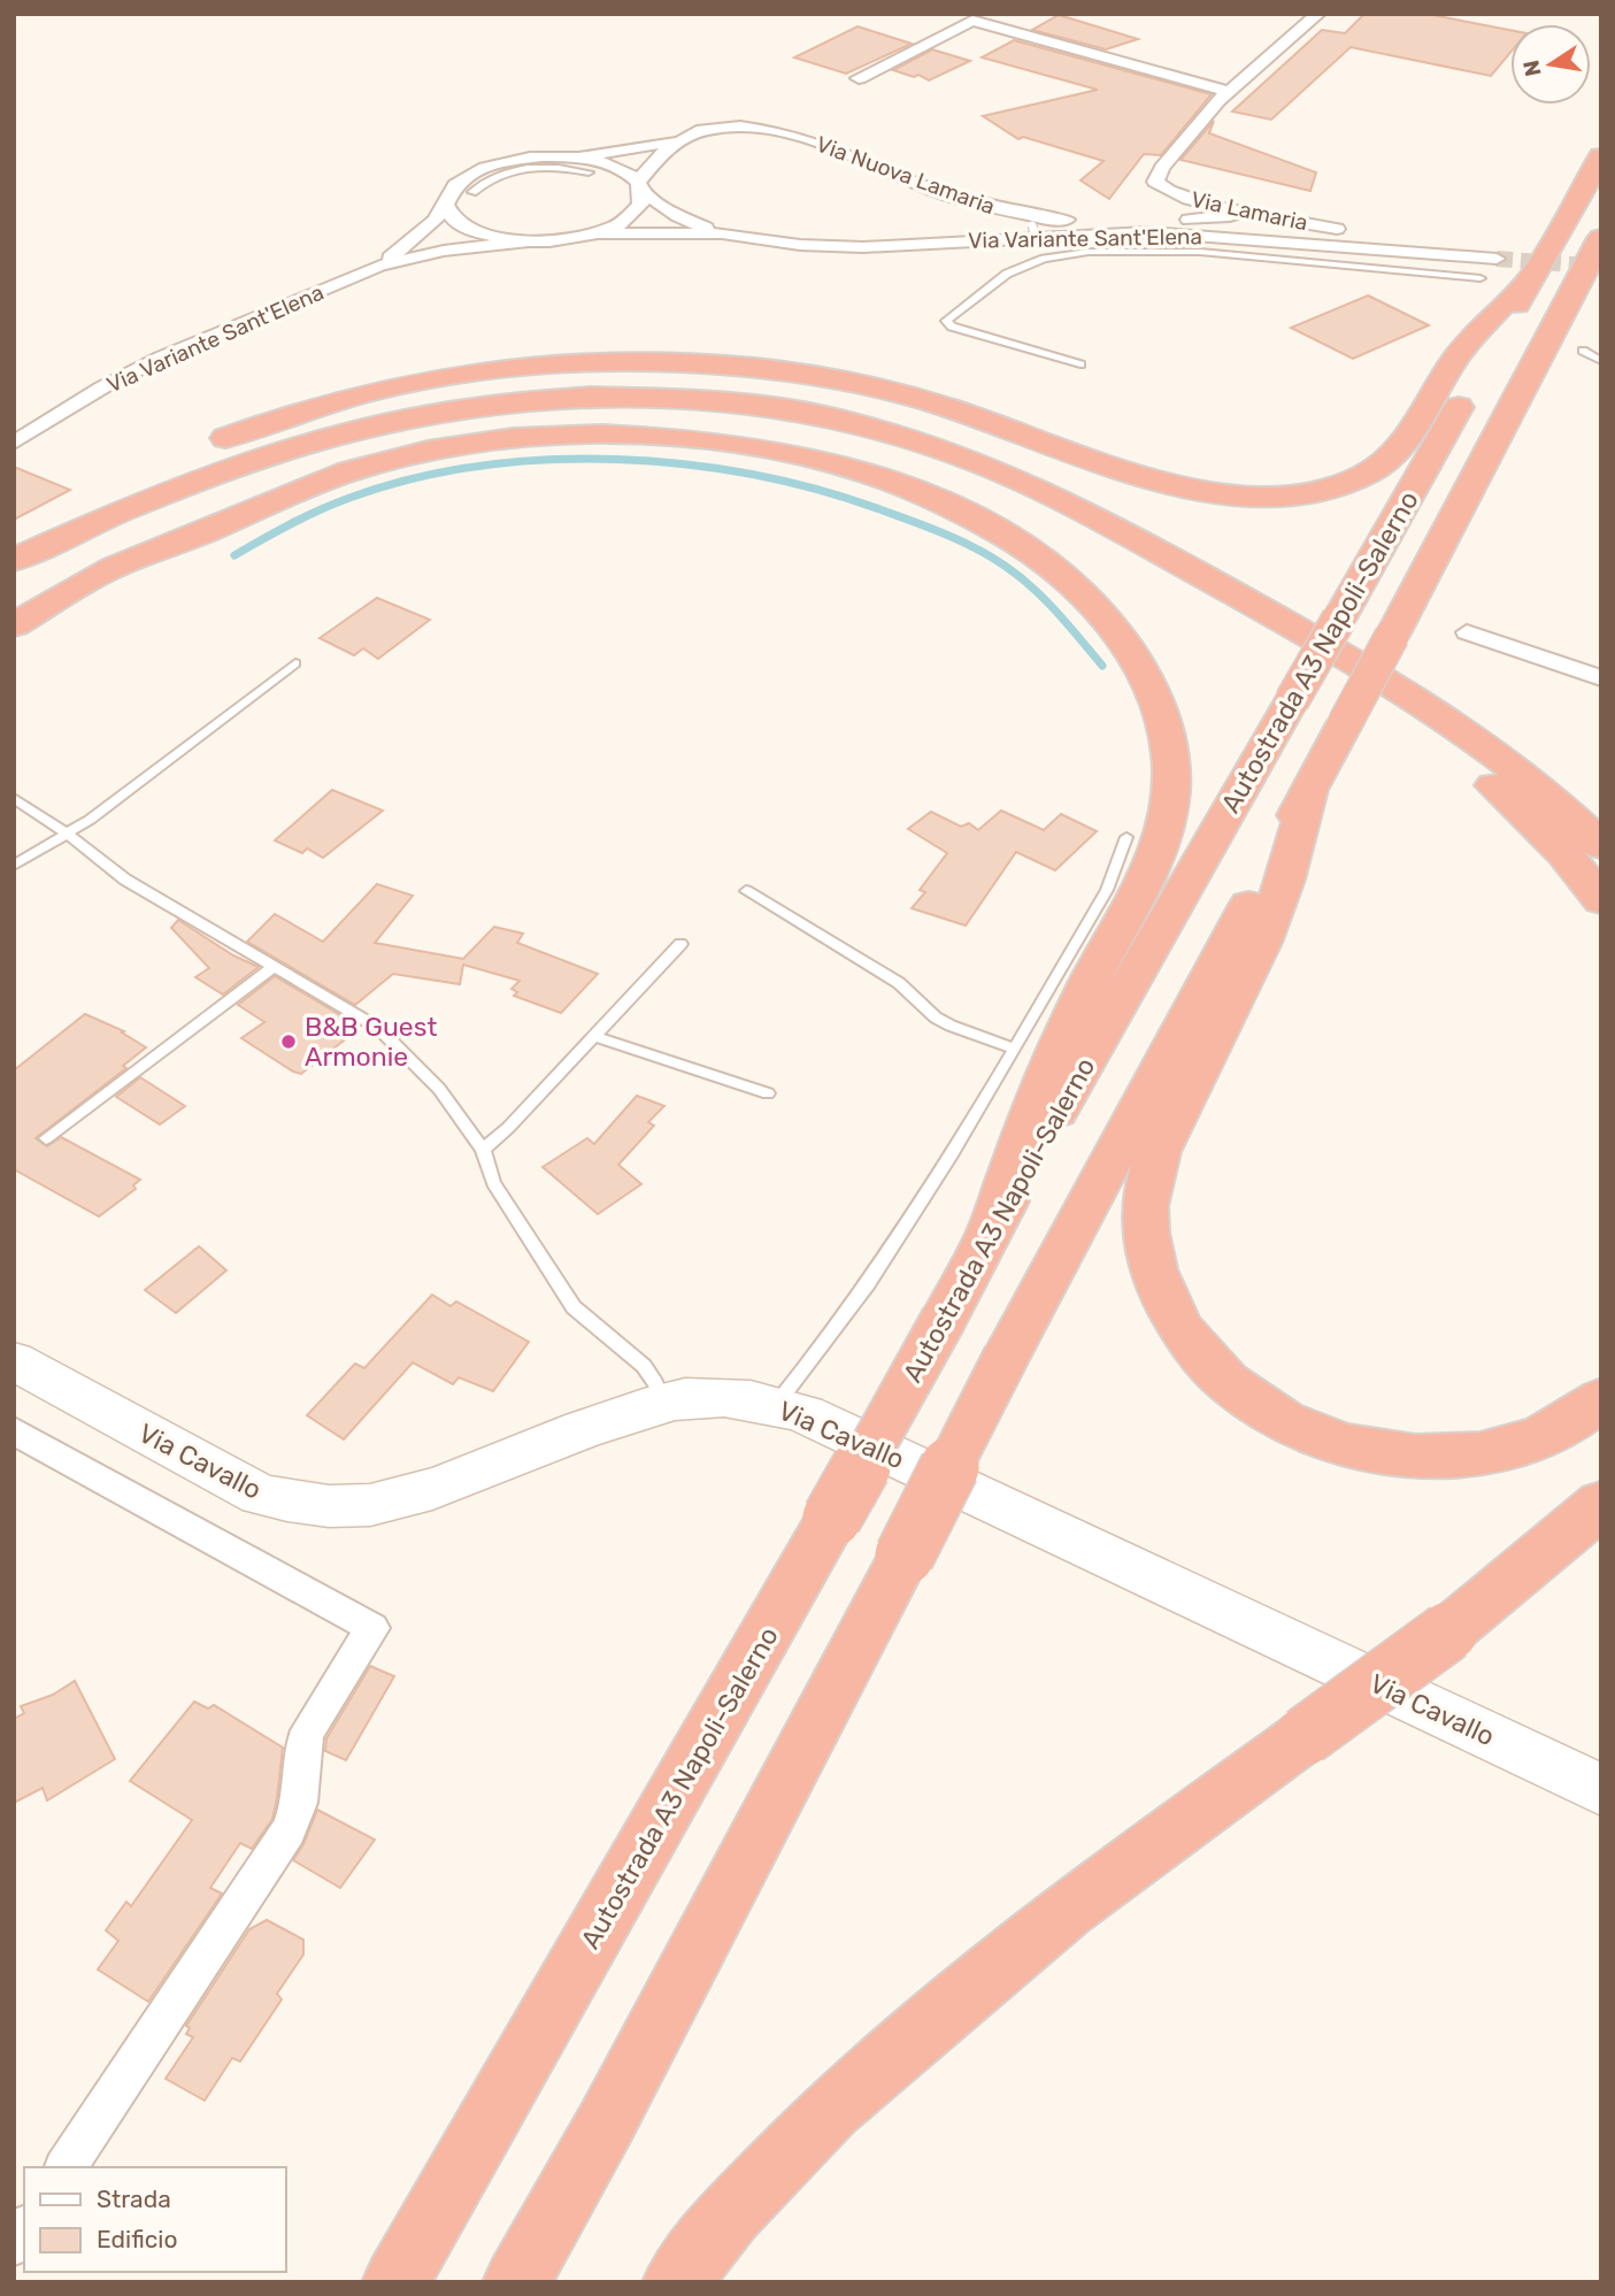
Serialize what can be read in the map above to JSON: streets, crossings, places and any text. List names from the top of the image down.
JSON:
{
  "streets": {
    "highway": ["Autostrada A3 Napoli-Salerno"],
    "main road": ["Via Cavallo"],
    "street": ["Via Nuova Lamaria", "Via Lamaria", "Via Variante Sant'Elena"]
  },
  "crossings": [
    ["Via Nuova Lamaria", "Via Lamaria"],
    ["Via Nuova Lamaria", "Via Variante Sant'Elena"]
  ],
  "places": ["B&B Guest Armonie"],
  "legend": ["Strada", "Edificio"],
  "north": "left"
}
